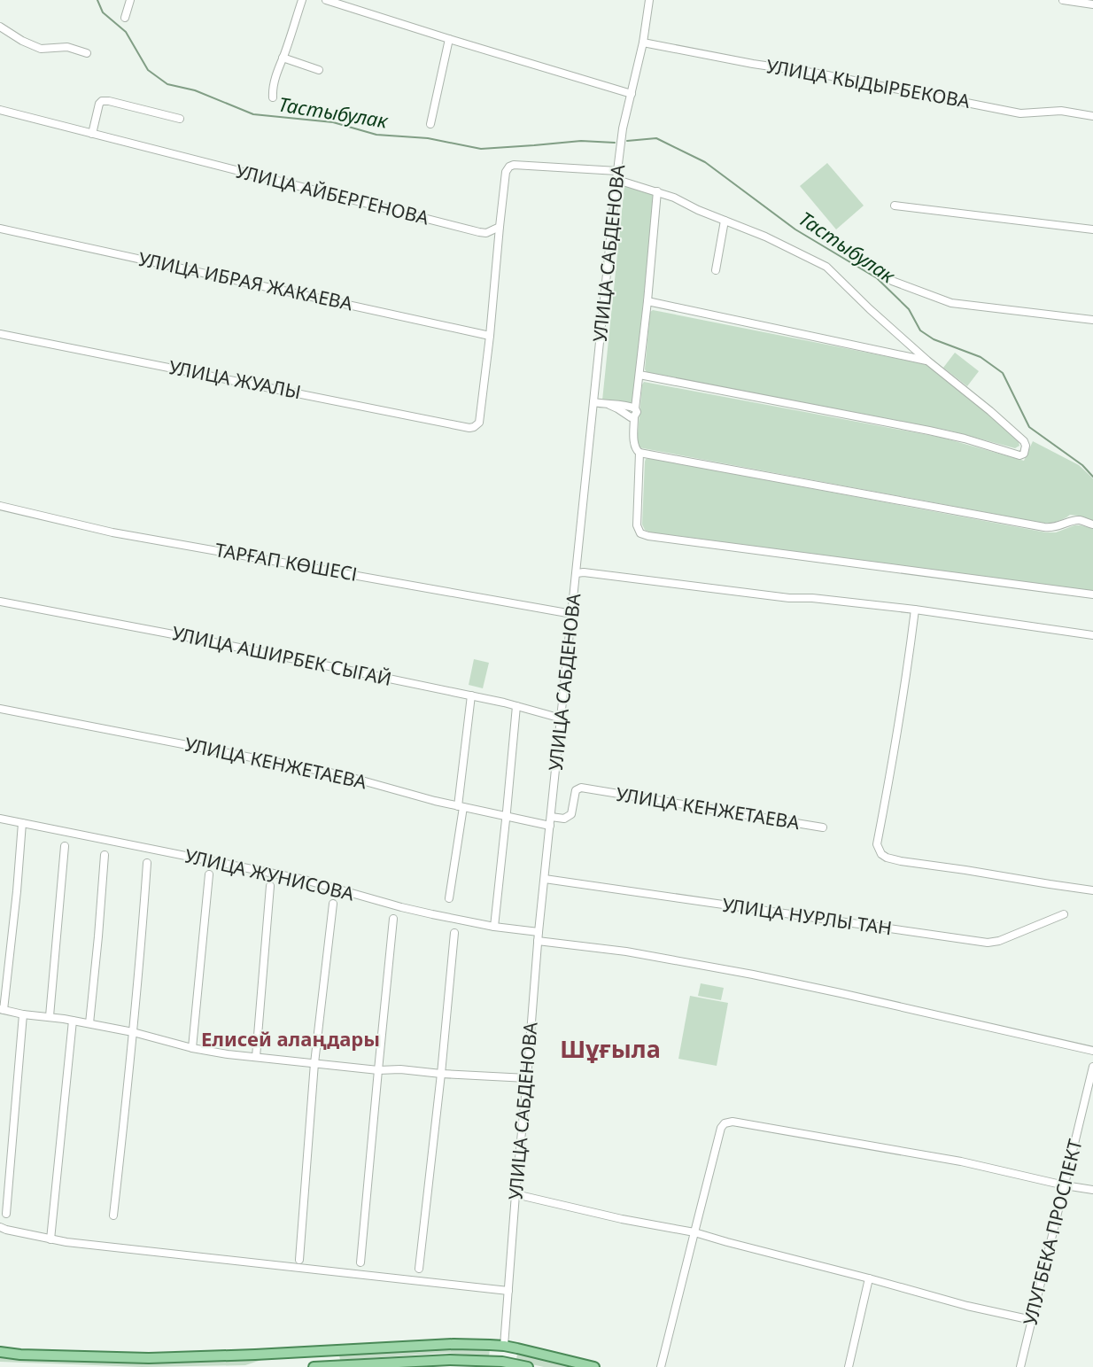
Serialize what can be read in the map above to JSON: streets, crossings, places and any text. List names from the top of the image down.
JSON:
{
  "streets": {
    "main road": ["УЛИЦА САБДЕНОВА"],
    "street": [
      "УЛИЦА КЫДЫРБЕКОВА",
      "УЛИЦА АЙБЕРГЕНОВА",
      "УЛИЦА ИБРАЯ ЖАКАЕВА",
      "УЛИЦА ЖУАЛЫ",
      "ТАРҒАП КӨШЕСІ",
      "УЛИЦА АШИРБЕК СЫГАЙ",
      "УЛИЦА КЕНЖЕТАЕВА",
      "УЛИЦА ЖУНИСОВА",
      "УЛИЦА НУРЛЫ ТАН",
      "УЛУГБЕКА ПРОСПЕКТ"
    ]
  },
  "crossings": [
    ["УЛИЦА КЫДЫРБЕКОВА", "УЛИЦА САБДЕНОВА"],
    ["УЛИЦА САБДЕНОВА", "ТАРҒАП КӨШЕСІ"],
    ["УЛИЦА САБДЕНОВА", "УЛИЦА АШИРБЕК СЫГАЙ"],
    ["УЛИЦА САБДЕНОВА", "УЛИЦА КЕНЖЕТАЕВА"],
    ["УЛИЦА САБДЕНОВА", "УЛИЦА ЖУНИСОВА"],
    ["УЛИЦА САБДЕНОВА", "УЛИЦА НУРЛЫ ТАН"],
    ["УЛИЦА ИБРАЯ ЖАКАЕВА", "УЛИЦА ЖУАЛЫ"]
  ],
  "districts": ["Елисей алаңдары", "Шұғыла"],
  "water": ["Тастыбулак"]
}
